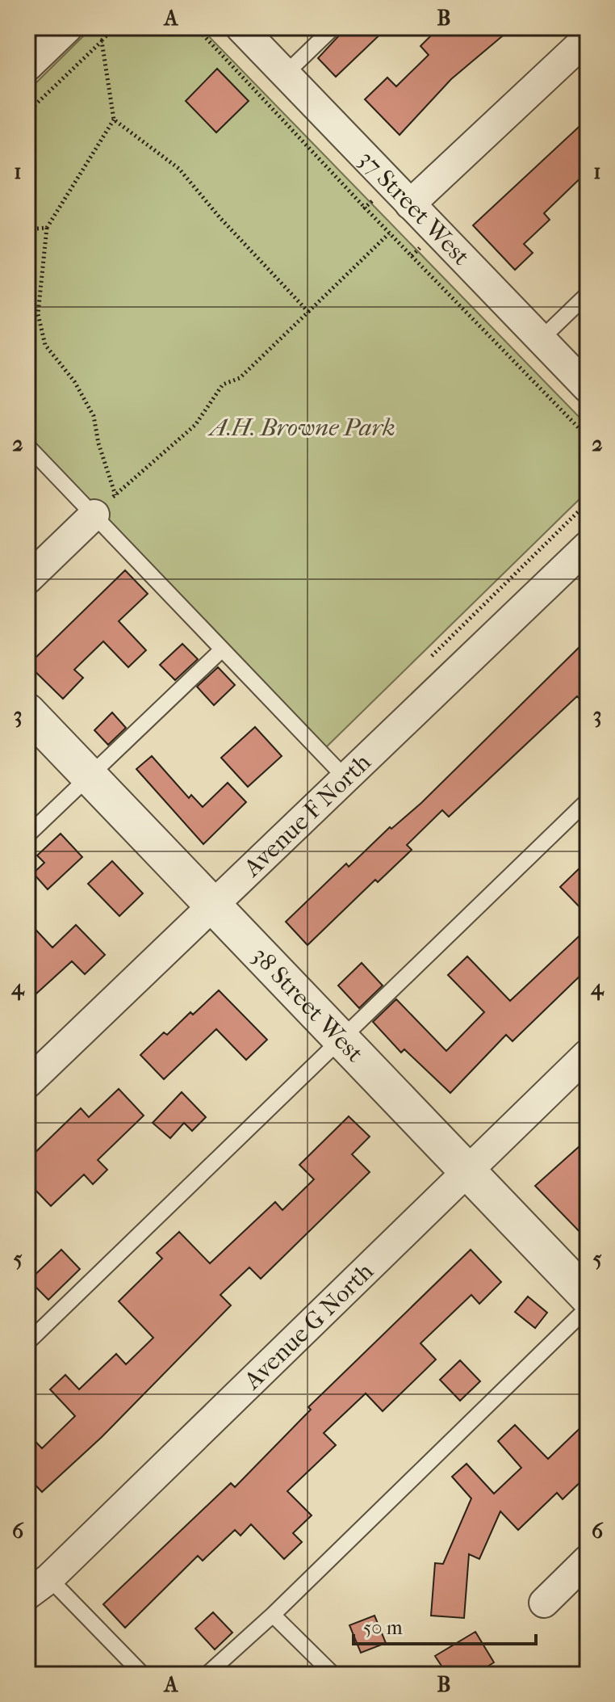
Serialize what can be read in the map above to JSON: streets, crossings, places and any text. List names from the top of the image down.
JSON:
{
  "streets": {
    "street": [
      "37 Street West",
      "Avenue F North",
      "38 Street West",
      "Avenue G North"
    ]
  },
  "crossings": [
    ["Avenue F North", "38 Street West"],
    ["38 Street West", "Avenue G North"]
  ],
  "parks": ["A.H. Browne Park"],
  "scale_bar": "50 m",
  "grid": {
    "columns": ["A", "B"],
    "rows": [
      "1",
      "2",
      "3",
      "4",
      "5",
      "6"
    ]
  }
}
